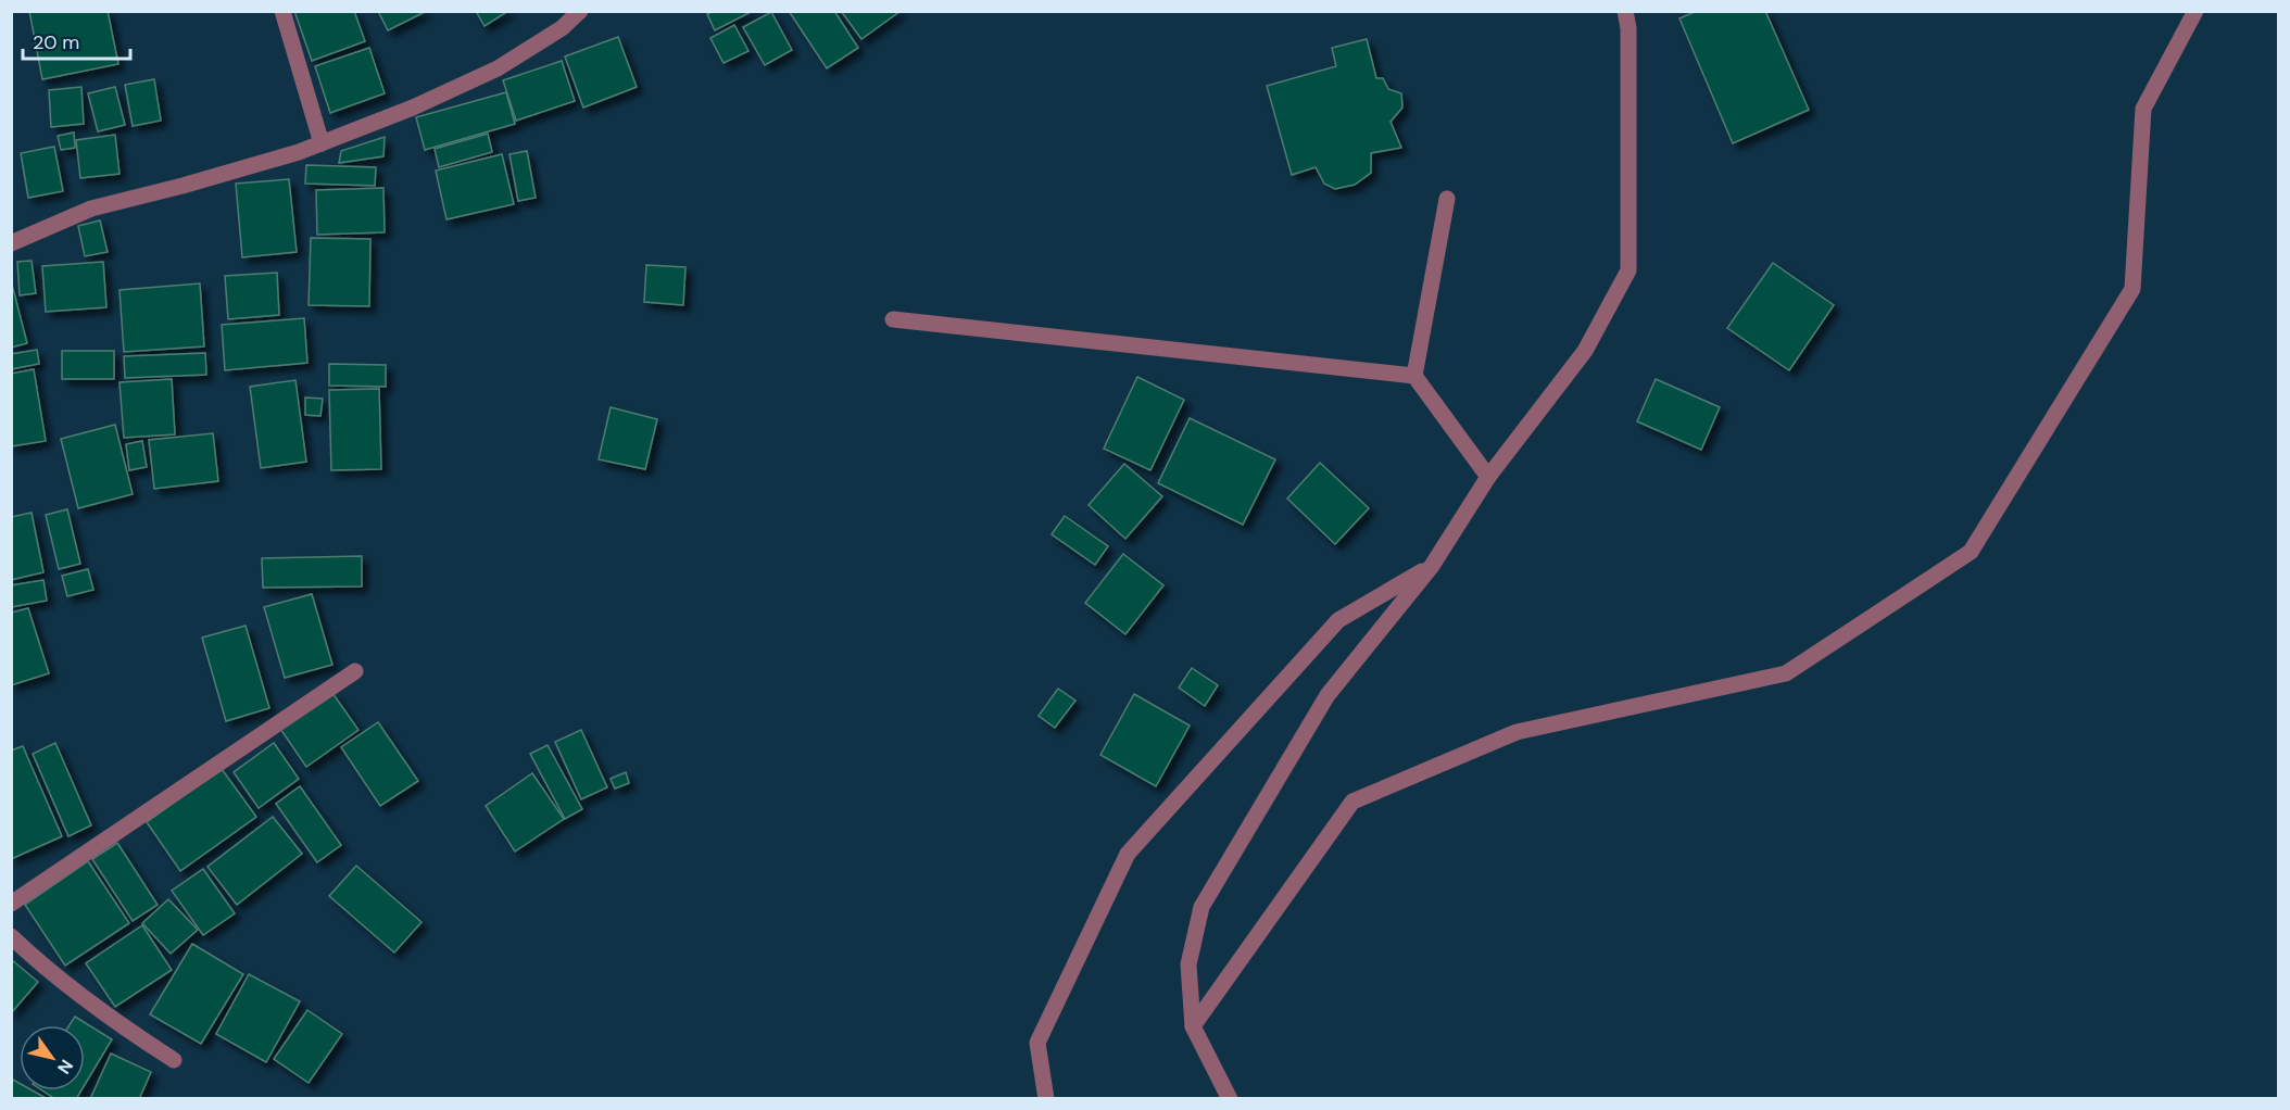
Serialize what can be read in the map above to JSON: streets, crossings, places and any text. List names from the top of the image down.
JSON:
{
  "scale_bar": "20 m",
  "north": "bottom right"
}
